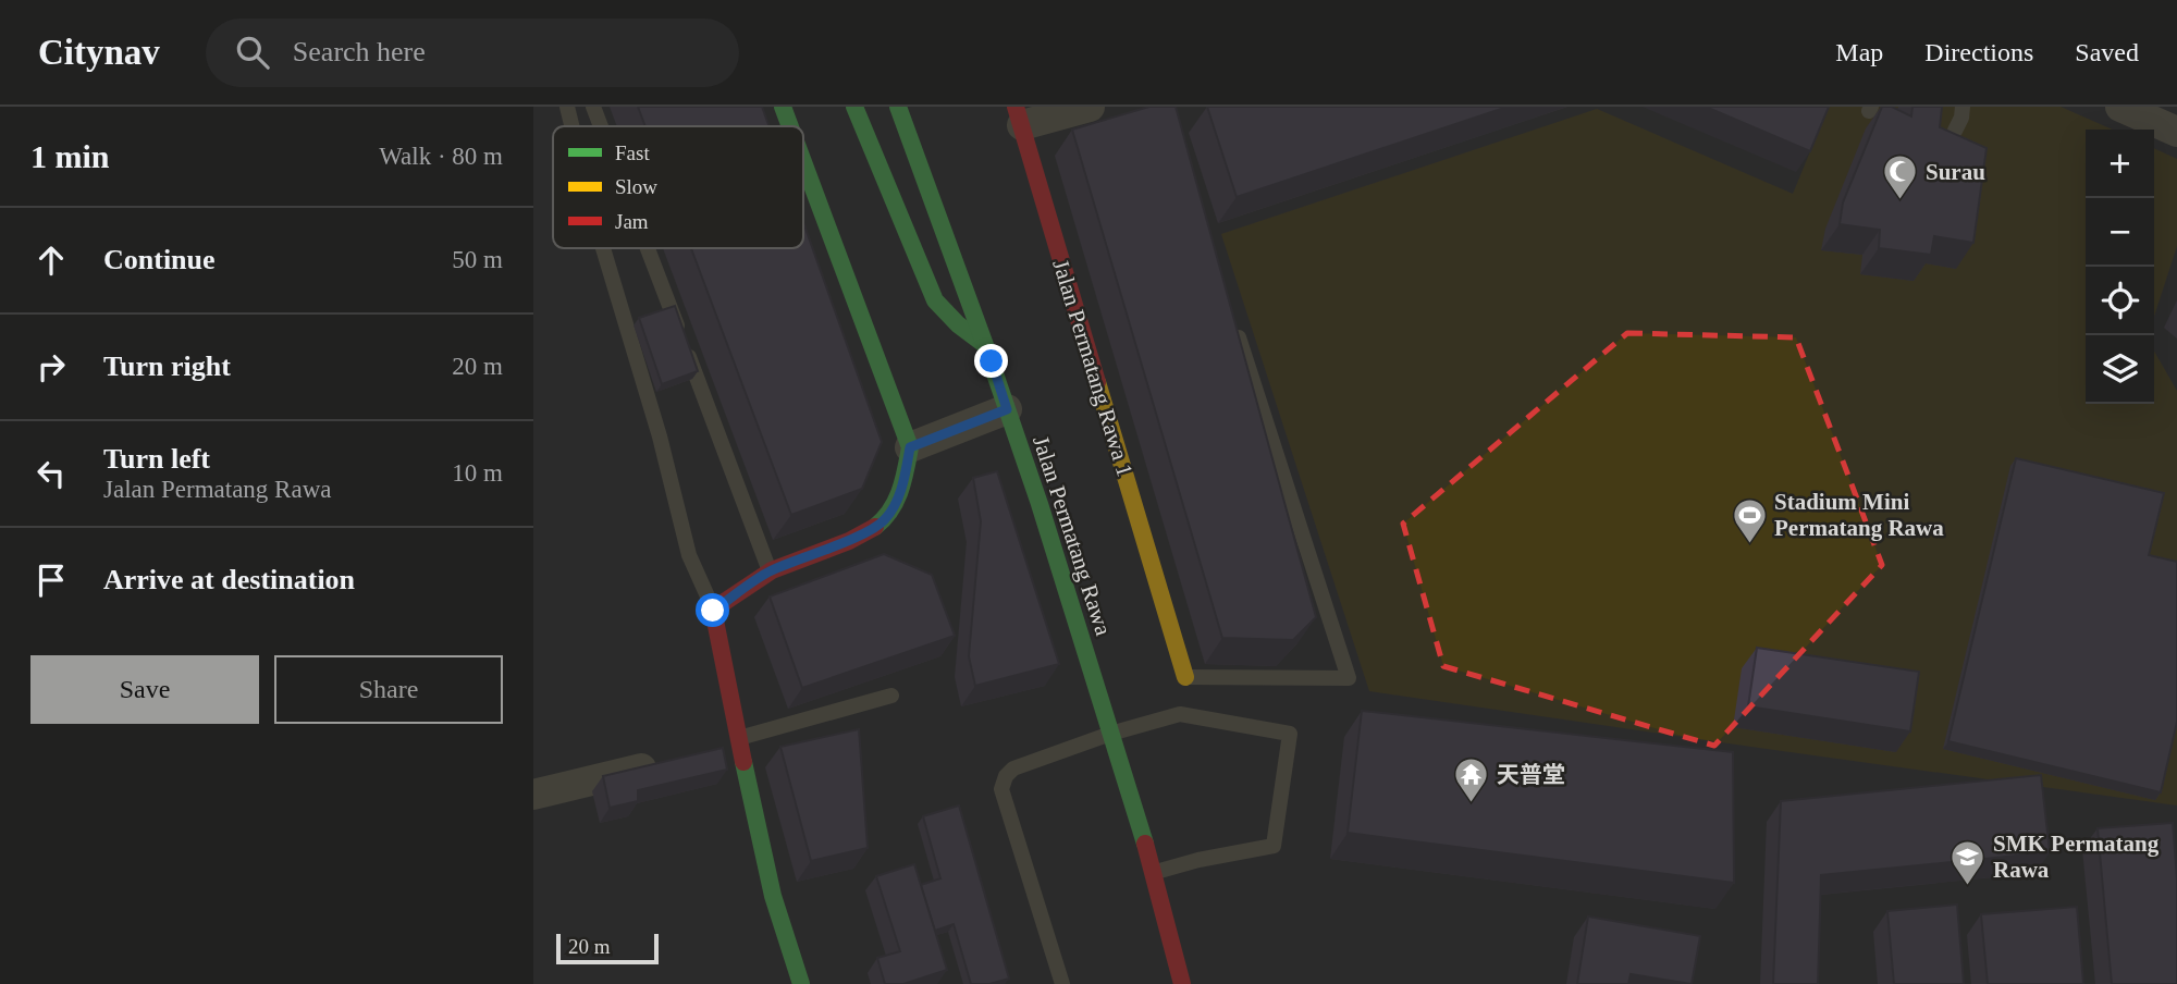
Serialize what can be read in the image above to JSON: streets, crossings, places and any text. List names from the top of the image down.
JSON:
{
  "streets": {
    "street": ["Jalan Permatang Rawa 1", "Jalan Permatang Rawa"]
  },
  "places": {
    "mosque": ["Surau"],
    "sports": ["Stadium Mini Permatang Rawa"],
    "temple": ["天普堂"],
    "school or university": ["SMK Permatang Rawa"]
  },
  "legend": ["Fast", "Slow", "Jam"],
  "scale_bar": "20 m",
  "page": {
    "header": "Citynav",
    "search": "Search here",
    "nav": ["Map", "Directions", "Saved"],
    "heading": ["1 min", "Walk · 80 m"],
    "map_buttons": ["+", "−"],
    "list": [
      ["Continue", "50 m"],
      ["Turn right", "20 m"],
      ["Turn left", "Jalan Permatang Rawa", "10 m"],
      "Arrive at destination"
    ],
    "buttons": ["Save", "Share"],
    "scale": "20 m"
  }
}
